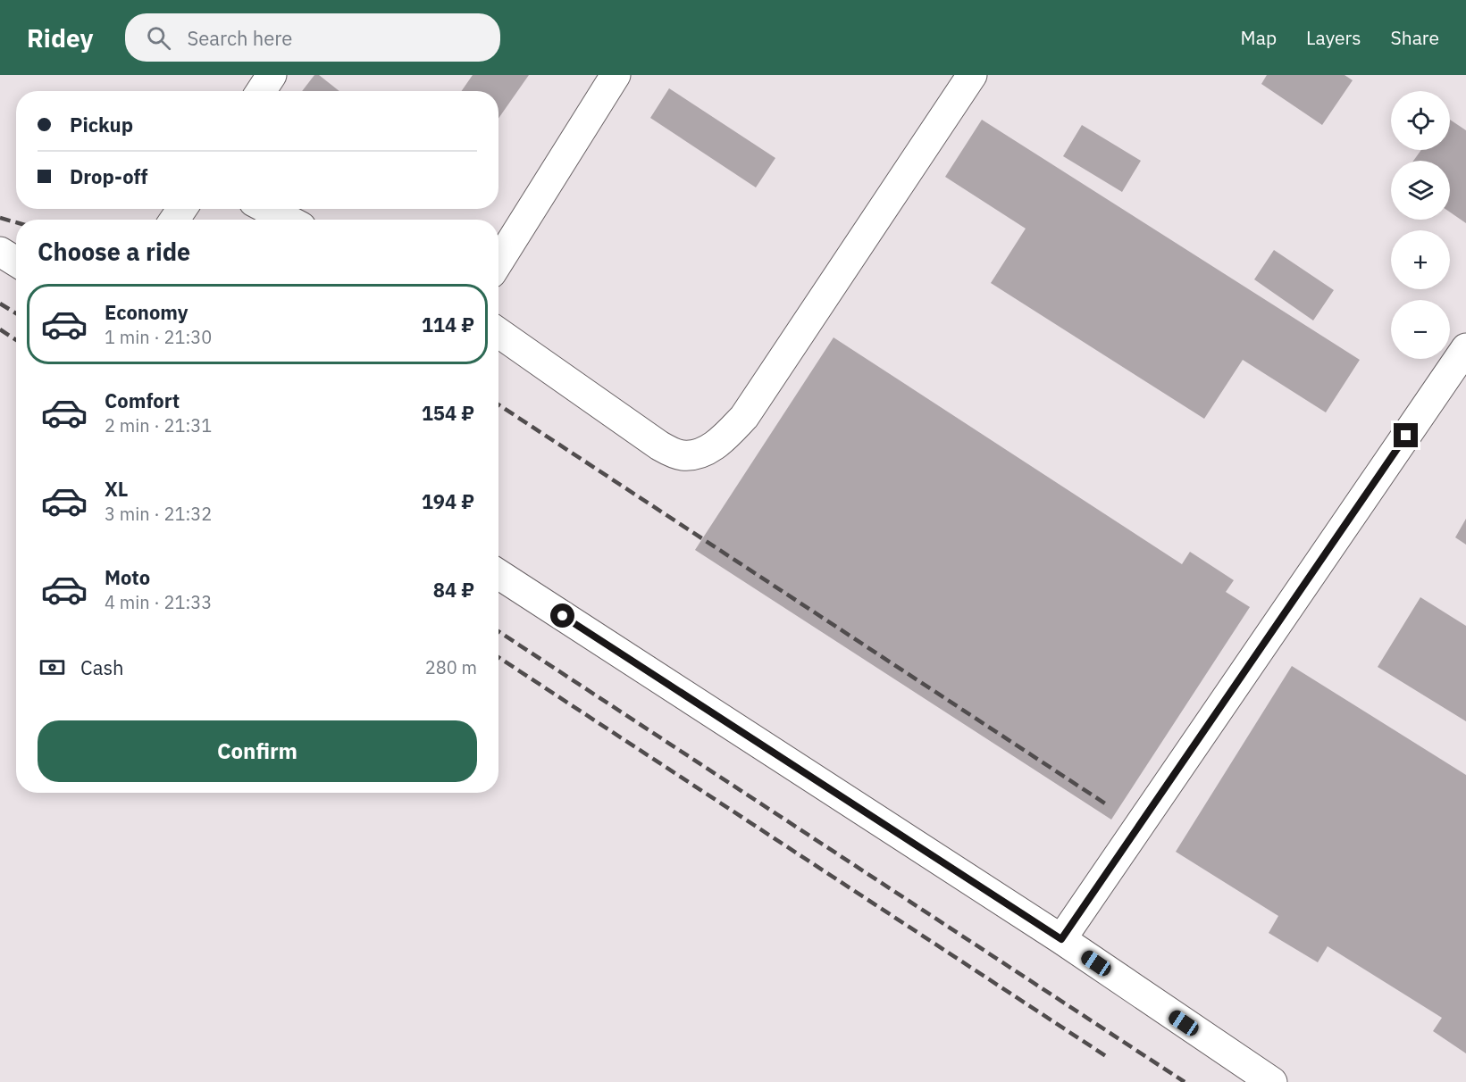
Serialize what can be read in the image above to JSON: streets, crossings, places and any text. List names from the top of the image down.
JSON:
{
  "page": {
    "header": "Ridey",
    "search": "Search here",
    "nav": ["Map", "Layers", "Share"],
    "map_buttons": ["+", "−"],
    "banner": ["Pickup", "Drop-off"],
    "heading": "Choose a ride",
    "list": [
      {
        "name": "Economy",
        "note": "1 min · 21:30",
        "value": "114 ₽"
      },
      {
        "name": "Comfort",
        "note": "2 min · 21:31",
        "value": "154 ₽"
      },
      {
        "name": "XL",
        "note": "3 min · 21:32",
        "value": "194 ₽"
      },
      {
        "name": "Moto",
        "note": "4 min · 21:33",
        "value": "84 ₽"
      }
    ],
    "pay": ["Cash", "280 m"],
    "buttons": "Confirm"
  }
}
